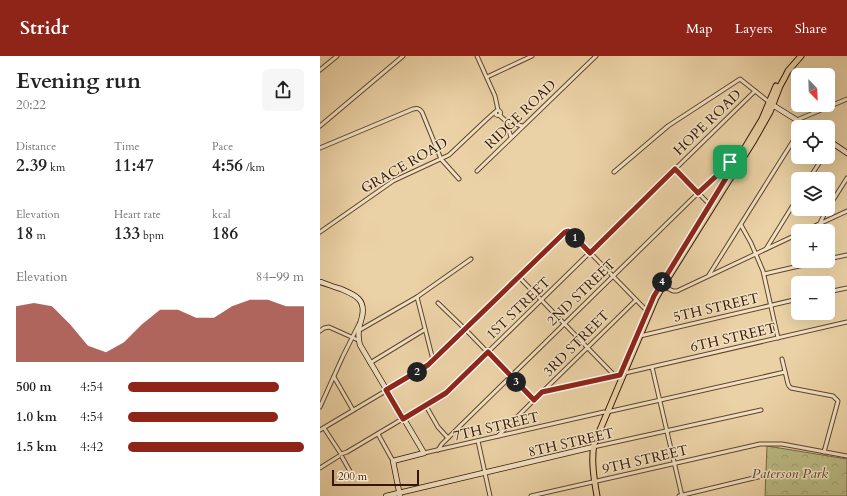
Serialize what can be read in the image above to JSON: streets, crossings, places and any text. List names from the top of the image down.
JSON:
{
  "streets": {
    "main road": ["7TH STREET", "8TH STREET"],
    "street": [
      "RIDGE ROAD",
      "HOPE ROAD",
      "GRACE ROAD",
      "2ND STREET",
      "5TH STREET",
      "1ST STREET",
      "6TH STREET",
      "3RD STREET",
      "9TH STREET"
    ]
  },
  "crossings": [
    ["HOPE ROAD", "1ST STREET"],
    ["2ND STREET", "7TH STREET"],
    ["6TH STREET", "3RD STREET"],
    ["3RD STREET", "7TH STREET"]
  ],
  "parks": ["Paterson Park"],
  "scale_bar": "200 m",
  "north": "bottom right",
  "page": {
    "header": "Stridr",
    "nav": ["Map", "Layers", "Share"],
    "heading": ["Evening run", "20:22"],
    "map_buttons": ["+", "−"],
    "stats": [
      ["Distance", "2.39 km"],
      ["Time", "11:47"],
      ["Pace", "4:56 /km"],
      ["Elevation", "18 m"],
      ["Heart rate", "133 bpm"],
      ["kcal", "186"]
    ],
    "pins": [
      "1",
      "4",
      "2",
      "3"
    ],
    "chart": ["Elevation", "84–99 m"],
    "list": [
      {
        "name": "500 m",
        "note": "4:54"
      },
      {
        "name": "1.0 km",
        "note": "4:54"
      },
      {
        "name": "1.5 km",
        "note": "4:42"
      }
    ],
    "scale": "200 m"
  }
}
